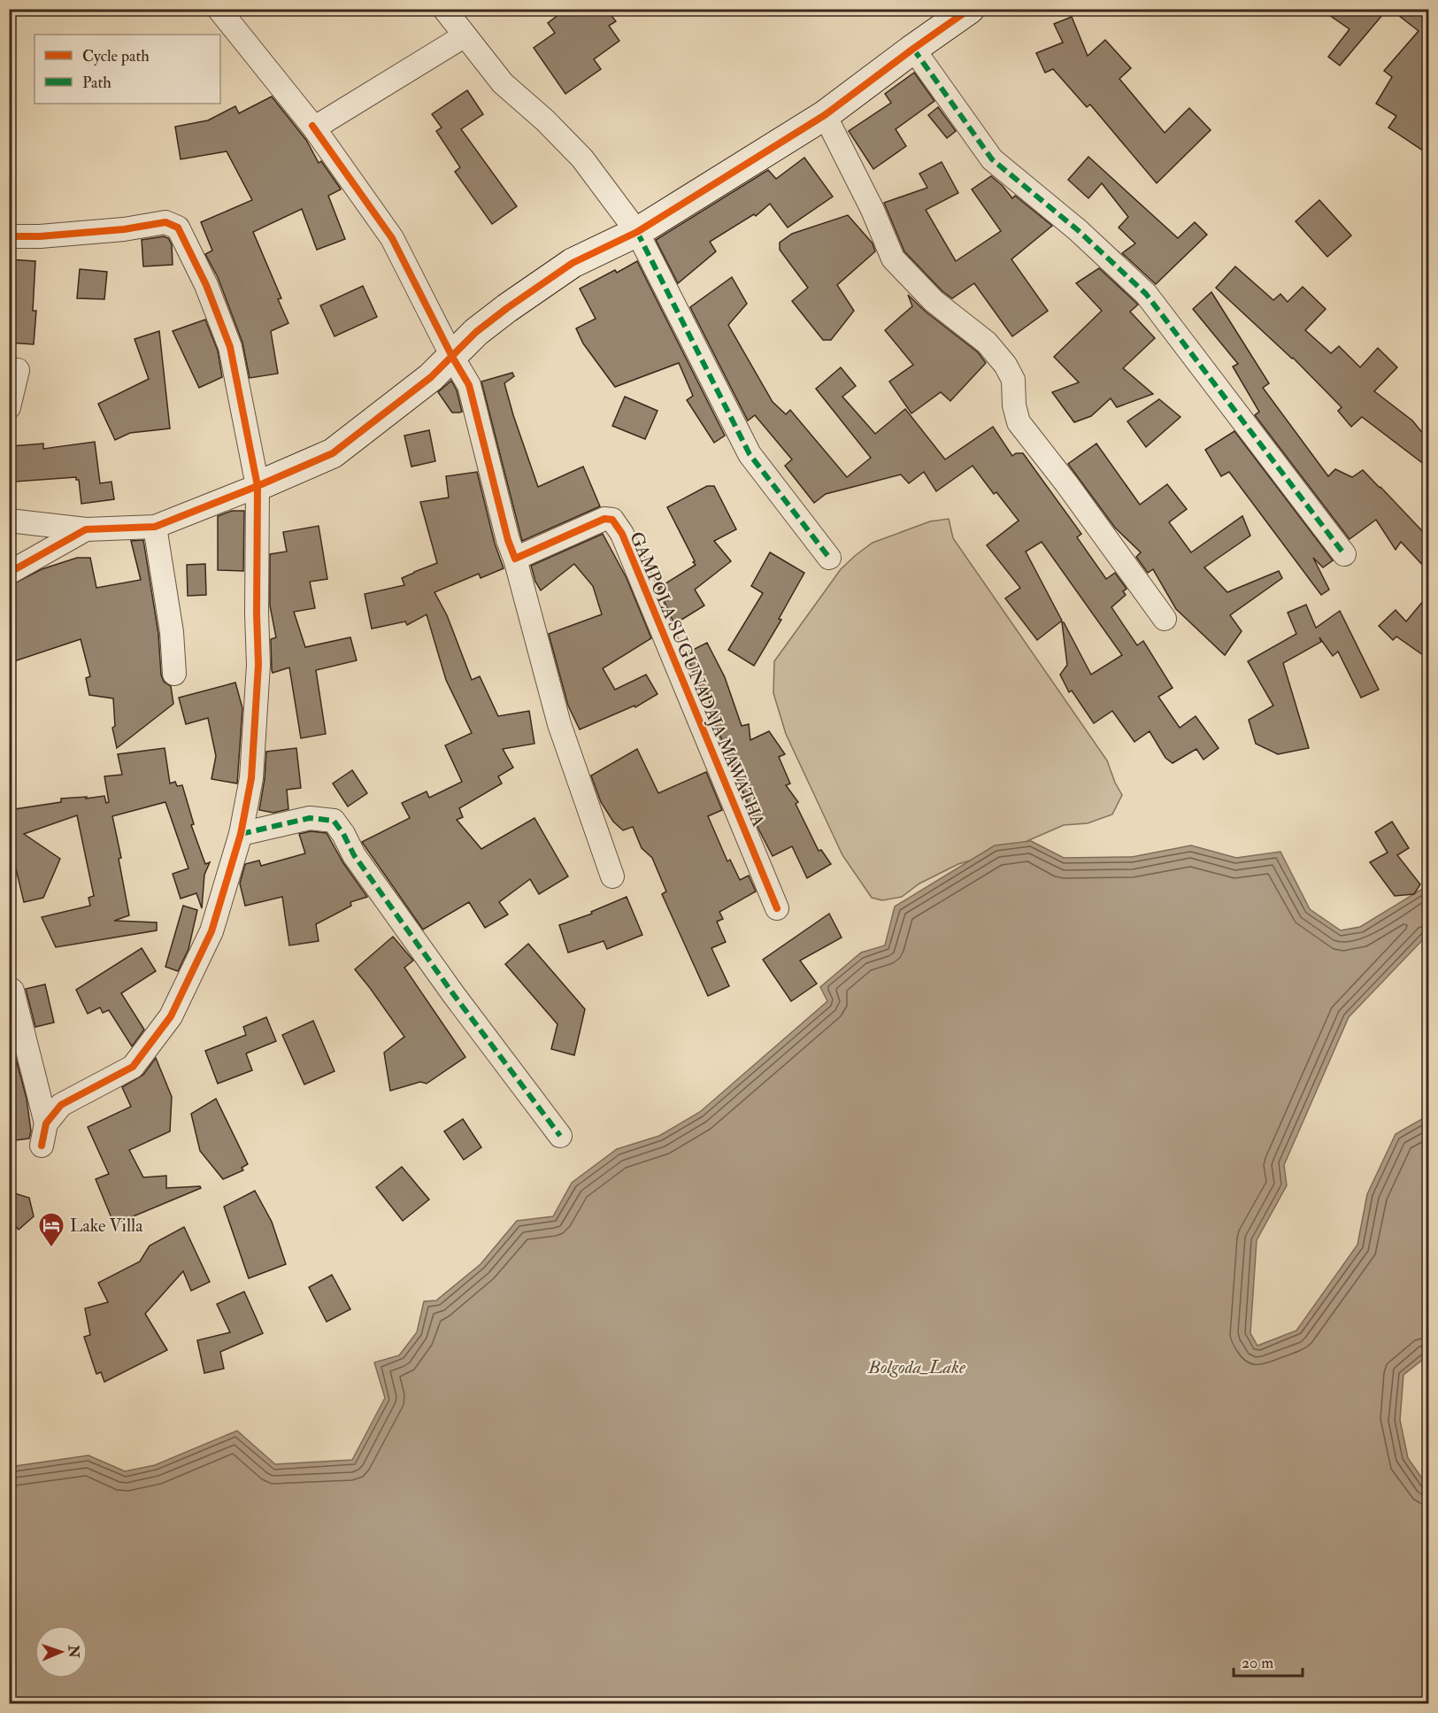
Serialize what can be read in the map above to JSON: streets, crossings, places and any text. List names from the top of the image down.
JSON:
{
  "streets": {
    "street": ["GAMPOLA SUGUNADAJA MAWATHA"]
  },
  "water": ["Bolgoda_Lake"],
  "places": {
    "hotel": ["Lake Villa"]
  },
  "legend": ["Cycle path", "Path"],
  "scale_bar": "20 m",
  "north": "right"
}
